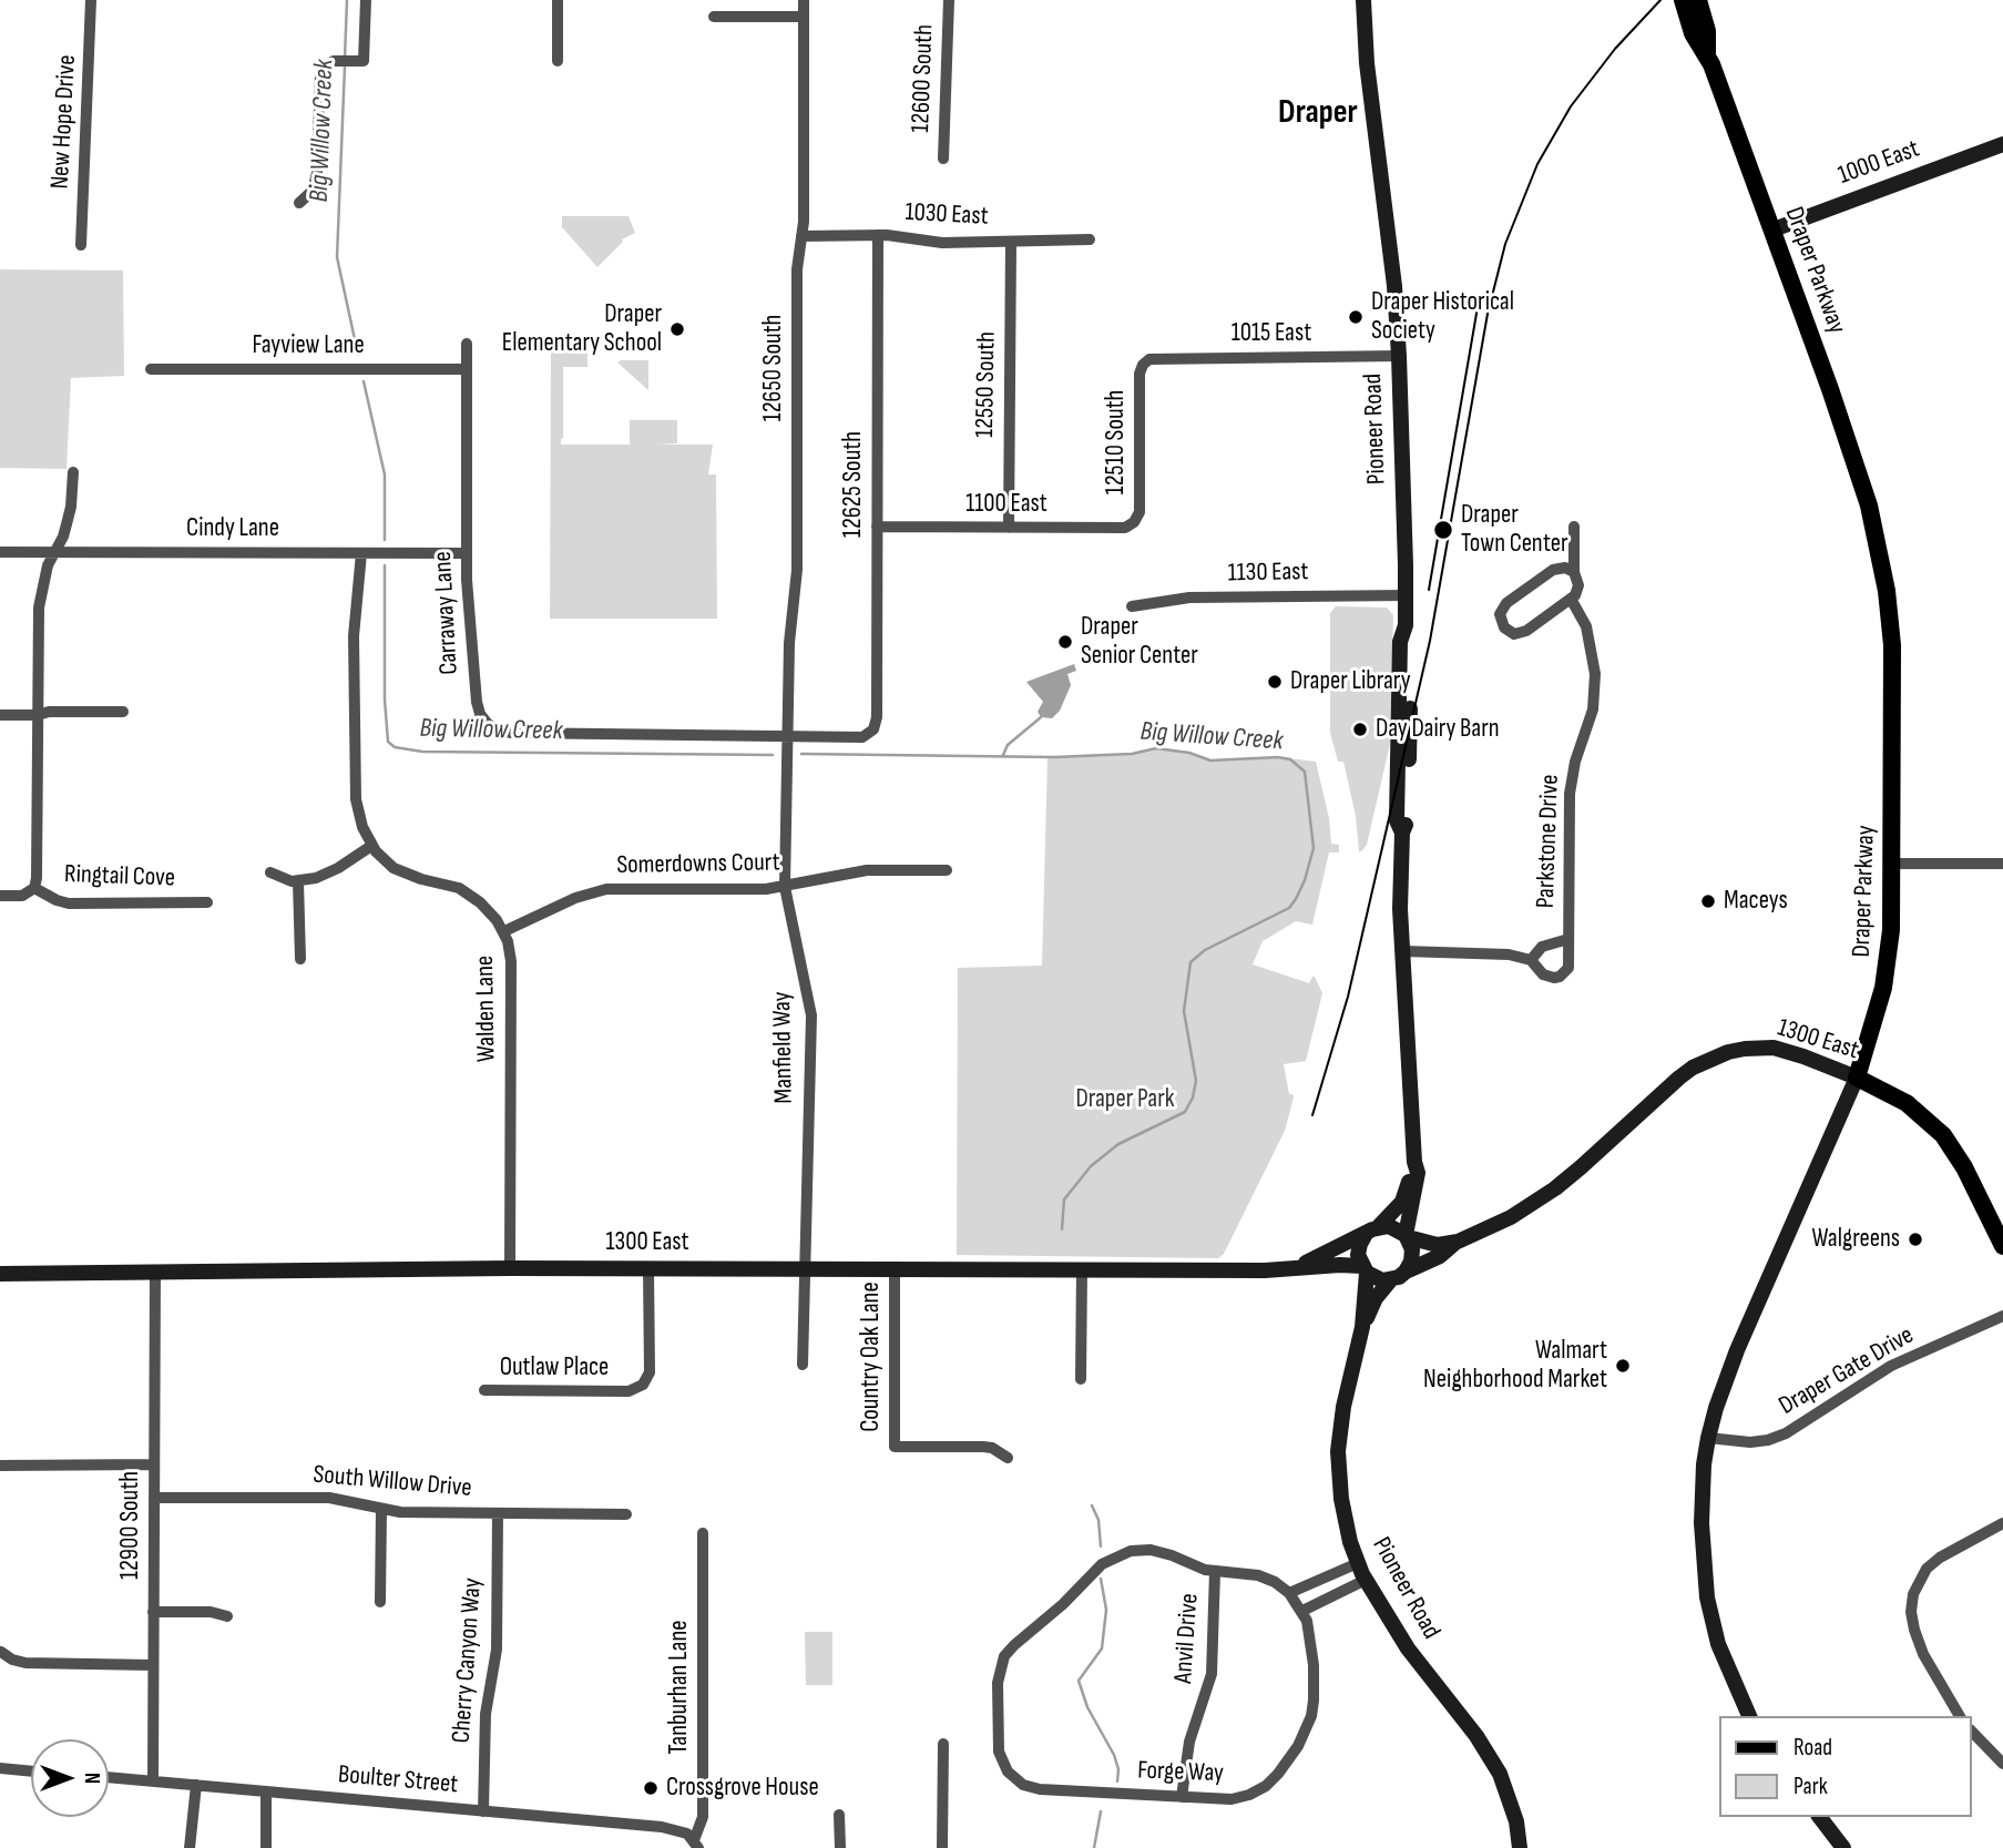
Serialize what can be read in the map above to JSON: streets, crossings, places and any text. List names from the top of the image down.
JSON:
{
  "streets": {
    "main road": [
      "1000 East",
      "Draper Parkway",
      "Pioneer Road",
      "1300 East"
    ],
    "street": [
      "12600 South",
      "New Hope Drive",
      "1030 East",
      "1015 East",
      "Fayview Lane",
      "12650 South",
      "12550 South",
      "12510 South",
      "12625 South",
      "1100 East",
      "Cindy Lane",
      "1130 East",
      "Carraway Lane",
      "Parkstone Drive",
      "Somerdowns Court",
      "Ringtail Cove",
      "Walden Lane",
      "Manfield Way",
      "Country Oak Lane",
      "Outlaw Place",
      "Draper Gate Drive",
      "South Willow Drive",
      "12900 South",
      "Anvil Drive",
      "Cherry Canyon Way",
      "Tanburhan Lane",
      "Forge Way",
      "Boulter Street"
    ]
  },
  "crossings": [
    ["1000 East", "Draper Parkway"],
    ["1030 East", "12650 South"],
    ["1030 East", "12550 South"],
    ["1030 East", "12625 South"],
    ["Draper Parkway", "1300 East"],
    ["Draper Parkway", "Draper Gate Drive"],
    ["1015 East", "Pioneer Road"],
    ["1015 East", "12510 South"],
    ["Fayview Lane", "Carraway Lane"],
    ["12650 South", "Carraway Lane"],
    ["12650 South", "Manfield Way"],
    ["12550 South", "1100 East"],
    ["Pioneer Road", "1130 East"],
    ["Pioneer Road", "1300 East"],
    ["12510 South", "1100 East"],
    ["12625 South", "1100 East"],
    ["12625 South", "Carraway Lane"],
    ["Cindy Lane", "Carraway Lane"],
    ["Cindy Lane", "Walden Lane"],
    ["Carraway Lane", "Manfield Way"],
    ["Somerdowns Court", "Walden Lane"],
    ["Somerdowns Court", "Manfield Way"],
    ["Walden Lane", "1300 East"],
    ["1300 East", "Manfield Way"],
    ["1300 East", "Country Oak Lane"],
    ["1300 East", "Outlaw Place"],
    ["1300 East", "12900 South"],
    ["South Willow Drive", "12900 South"],
    ["South Willow Drive", "Cherry Canyon Way"],
    ["12900 South", "Boulter Street"],
    ["Anvil Drive", "Forge Way"],
    ["Cherry Canyon Way", "Boulter Street"],
    ["Tanburhan Lane", "Boulter Street"]
  ],
  "districts": ["Draper"],
  "water": ["Big Willow Creek"],
  "parks": ["Draper Park"],
  "places": [
    "Draper Historical Society",
    "Draper Elementary School",
    "Draper Town Center",
    "Draper Senior Center",
    "Draper Library",
    "Day Dairy Barn",
    "Maceys",
    "Walgreens",
    "Walmart Neighborhood Market",
    "Crossgrove House"
  ],
  "legend": ["Road", "Park"],
  "north": "right"
}
